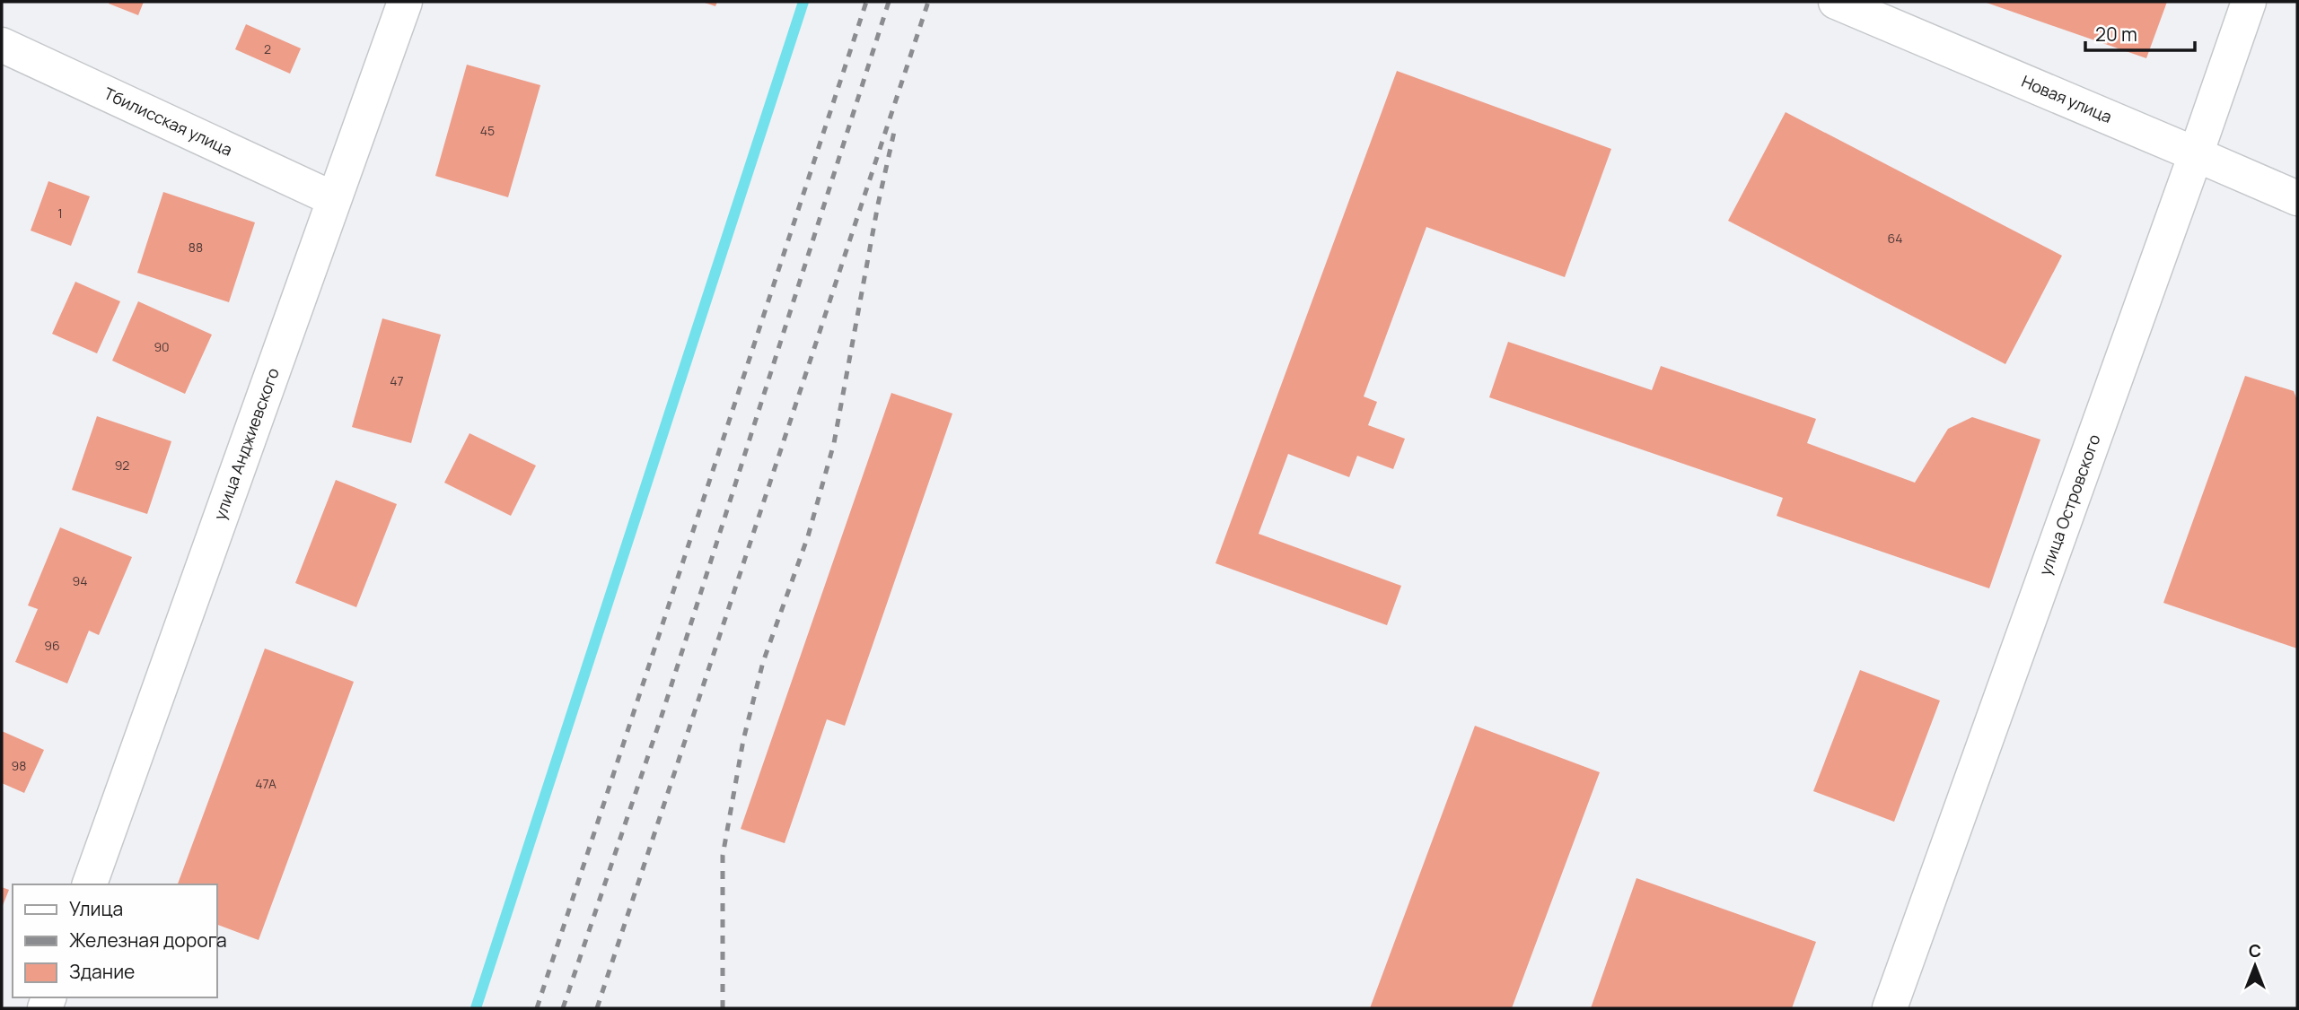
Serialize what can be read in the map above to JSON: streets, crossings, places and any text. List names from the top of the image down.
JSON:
{
  "streets": {
    "street": [
      "Новая улица",
      "Тбилисская улица",
      "улица Анджиевского",
      "улица Островского"
    ]
  },
  "crossings": [
    ["Новая улица", "улица Островского"],
    ["Тбилисская улица", "улица Анджиевского"]
  ],
  "house_numbers": [
    "2",
    "45",
    "1",
    "64",
    "88",
    "90",
    "47",
    "92",
    "94",
    "96",
    "98",
    "47А"
  ],
  "legend": ["Улица", "Железная дорога", "Здание"],
  "scale_bar": "20 m",
  "north": "top"
}
